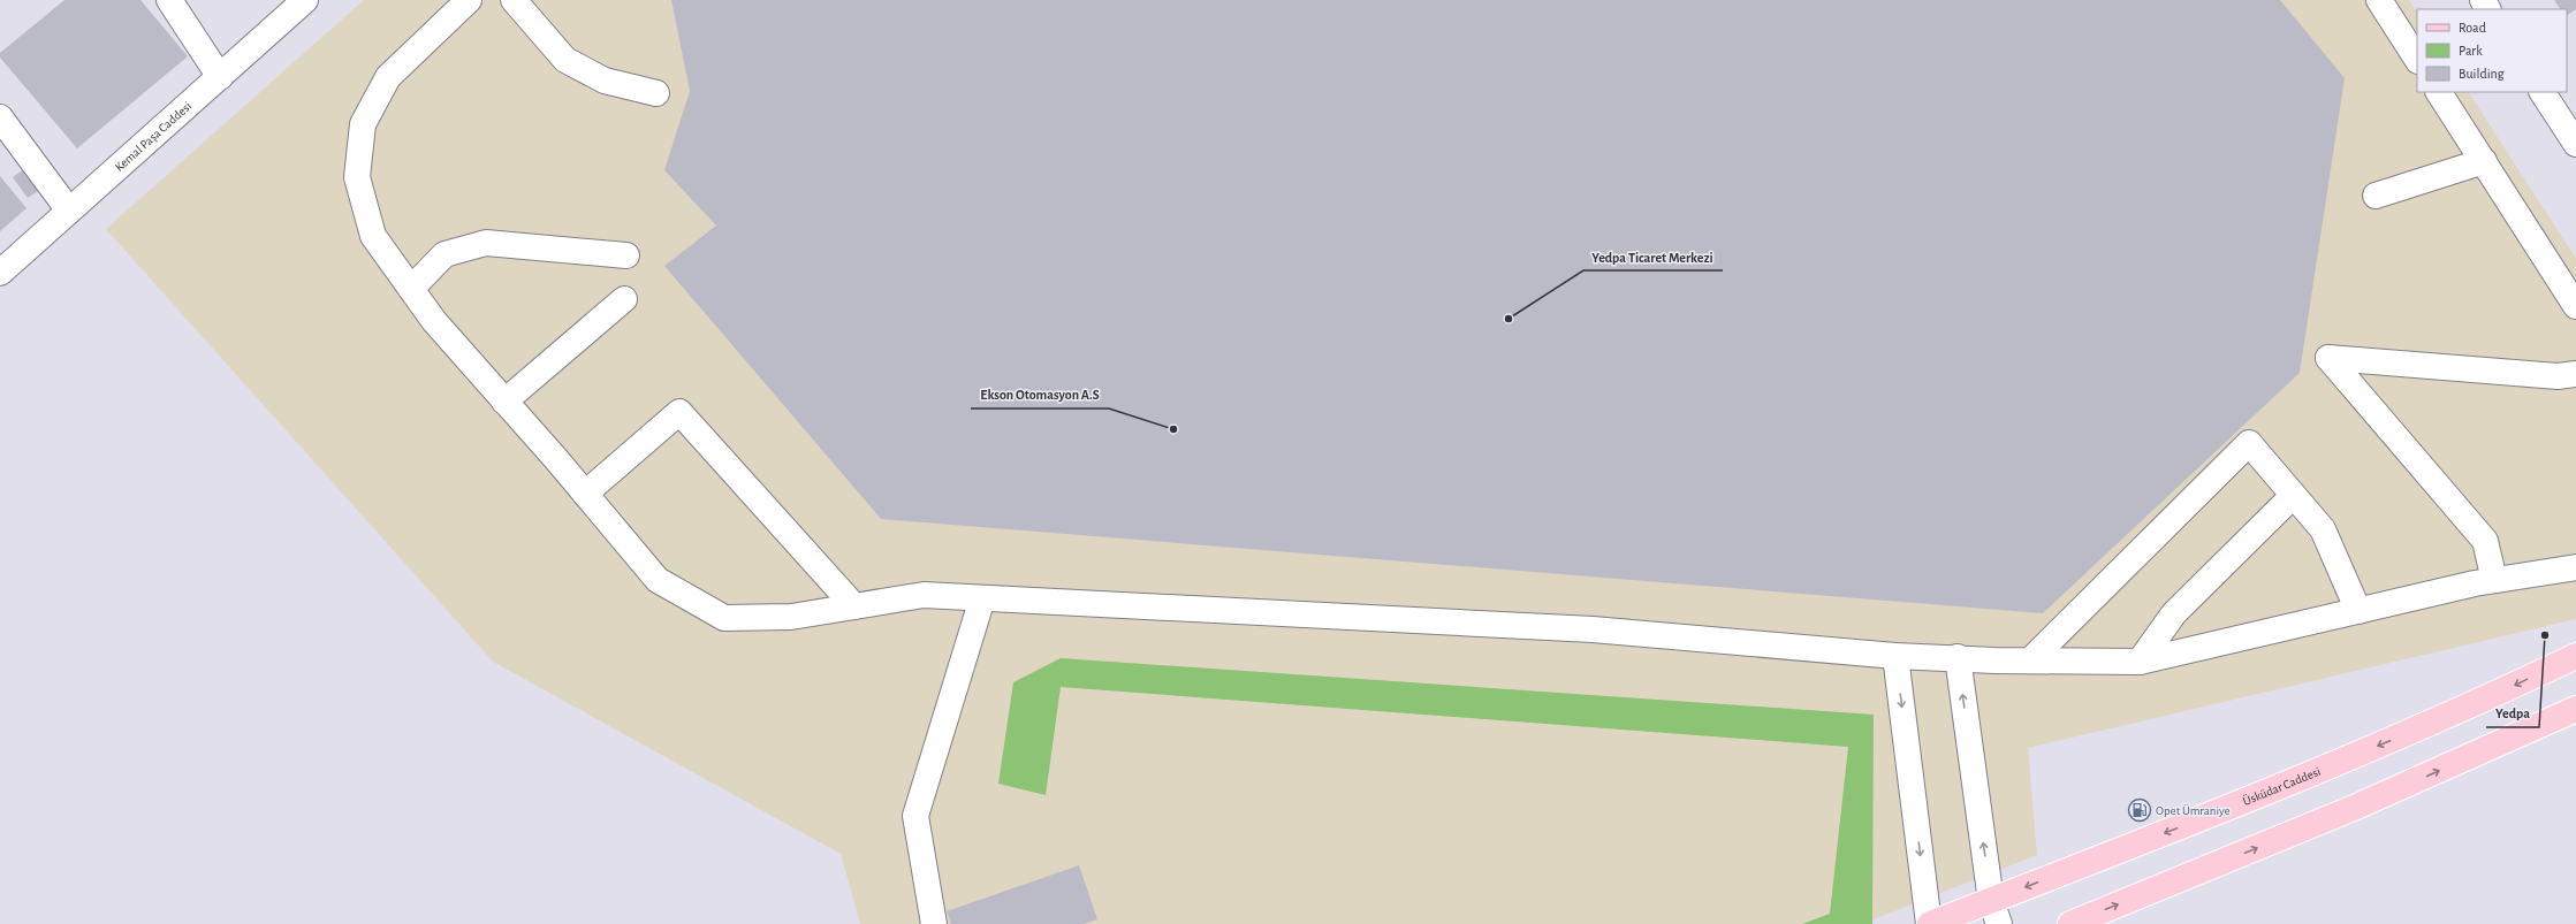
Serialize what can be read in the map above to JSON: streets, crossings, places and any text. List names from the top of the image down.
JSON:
{
  "streets": {
    "main road": ["Üsküdar Caddesi"],
    "street": ["Kemal Paşa Caddesi"]
  },
  "places": {
    "other": ["Yedpa Ticaret Merkezi", "Ekson Otomasyon A.S", "Yedpa"],
    "fuel station": ["Opet Ümraniye"]
  },
  "legend": ["Road", "Park", "Building"]
}
